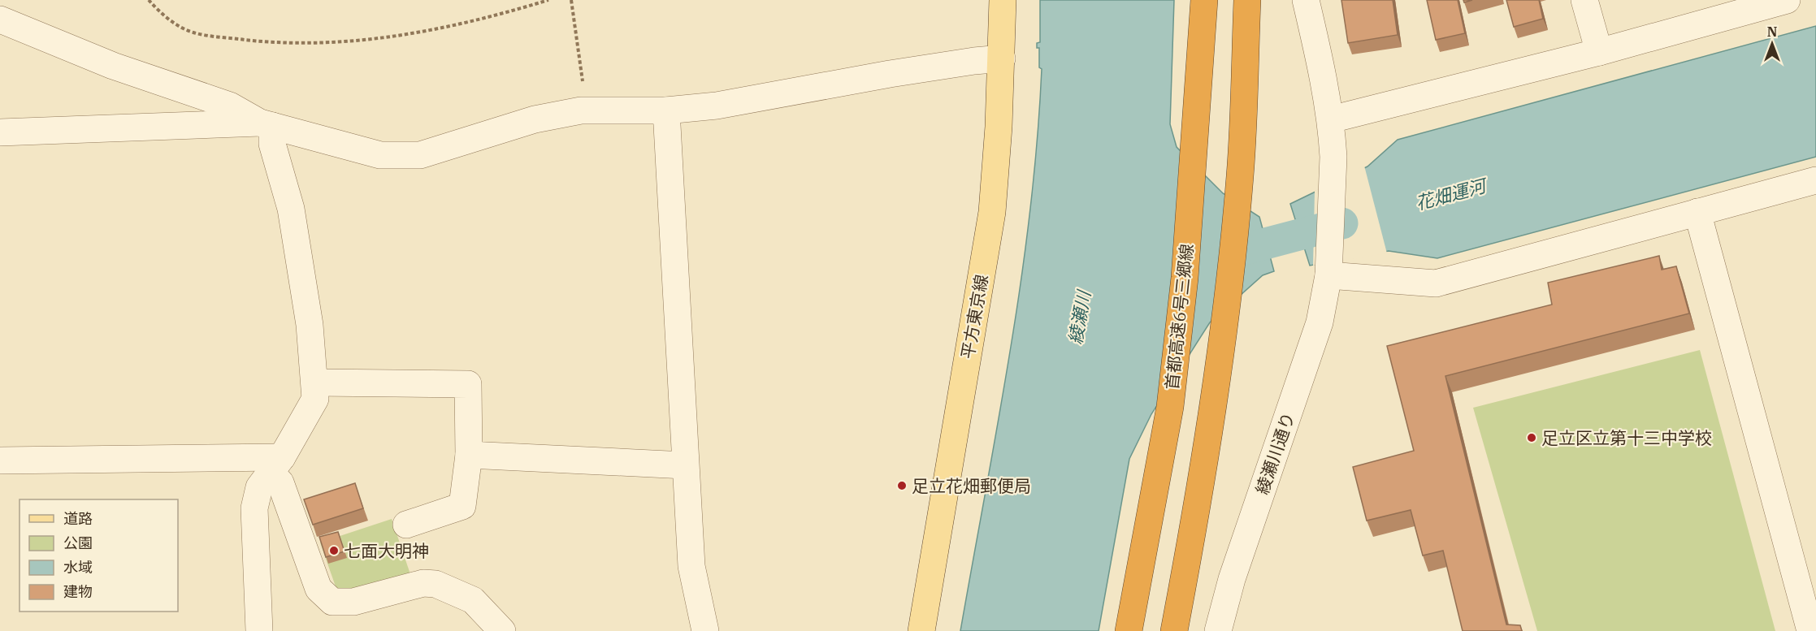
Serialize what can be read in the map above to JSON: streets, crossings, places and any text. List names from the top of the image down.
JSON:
{
  "streets": {
    "highway": ["首都高速6号三郷線"],
    "main road": ["平方東京線"],
    "street": ["綾瀬川通り"]
  },
  "water": ["花畑運河", "綾瀬川"],
  "places": ["足立区立第十三中学校", "足立花畑郵便局", "七面大明神"],
  "legend": [
    "道路",
    "公園",
    "水域",
    "建物"
  ],
  "north": "top"
}
